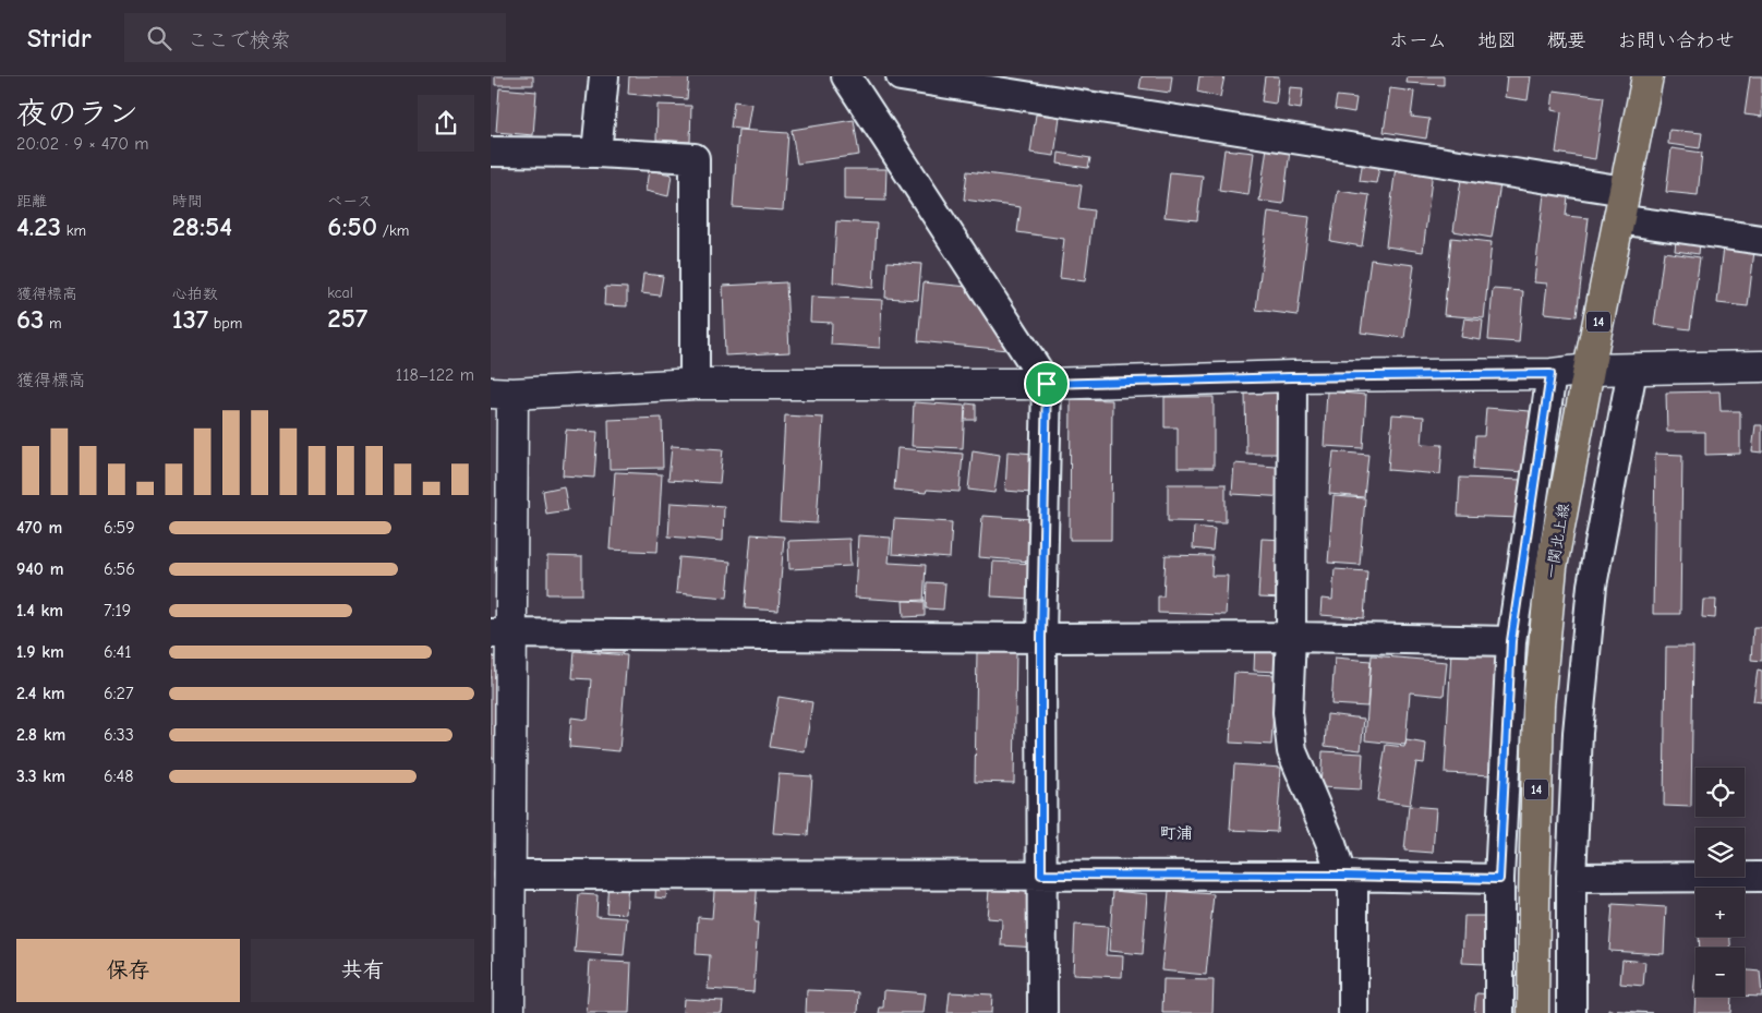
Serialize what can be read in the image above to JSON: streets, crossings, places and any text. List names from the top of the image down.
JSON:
{
  "streets": {
    "main road": ["14", "一関北上線"]
  },
  "districts": ["町浦"],
  "page": {
    "header": "Stridr",
    "search": "ここで検索",
    "nav": [
      "ホーム",
      "地図",
      "概要",
      "お問い合わせ"
    ],
    "heading": ["夜のラン", "20:02 · 9 × 470 m"],
    "stats": [
      ["距離", "4.23 km"],
      ["時間", "28:54"],
      ["ペース", "6:50 /km"],
      ["獲得標高", "63 m"],
      ["心拍数", "137 bpm"],
      ["kcal", "257"]
    ],
    "chart": ["獲得標高", "118–122 m"],
    "list": [
      {
        "name": "470 m",
        "note": "6:59"
      },
      {
        "name": "940 m",
        "note": "6:56"
      },
      {
        "name": "1.4 km",
        "note": "7:19"
      },
      {
        "name": "1.9 km",
        "note": "6:41"
      },
      {
        "name": "2.4 km",
        "note": "6:27"
      },
      {
        "name": "2.8 km",
        "note": "6:33"
      },
      {
        "name": "3.3 km",
        "note": "6:48"
      }
    ],
    "map_buttons": ["+", "−"],
    "buttons": ["保存", "共有"]
  }
}
